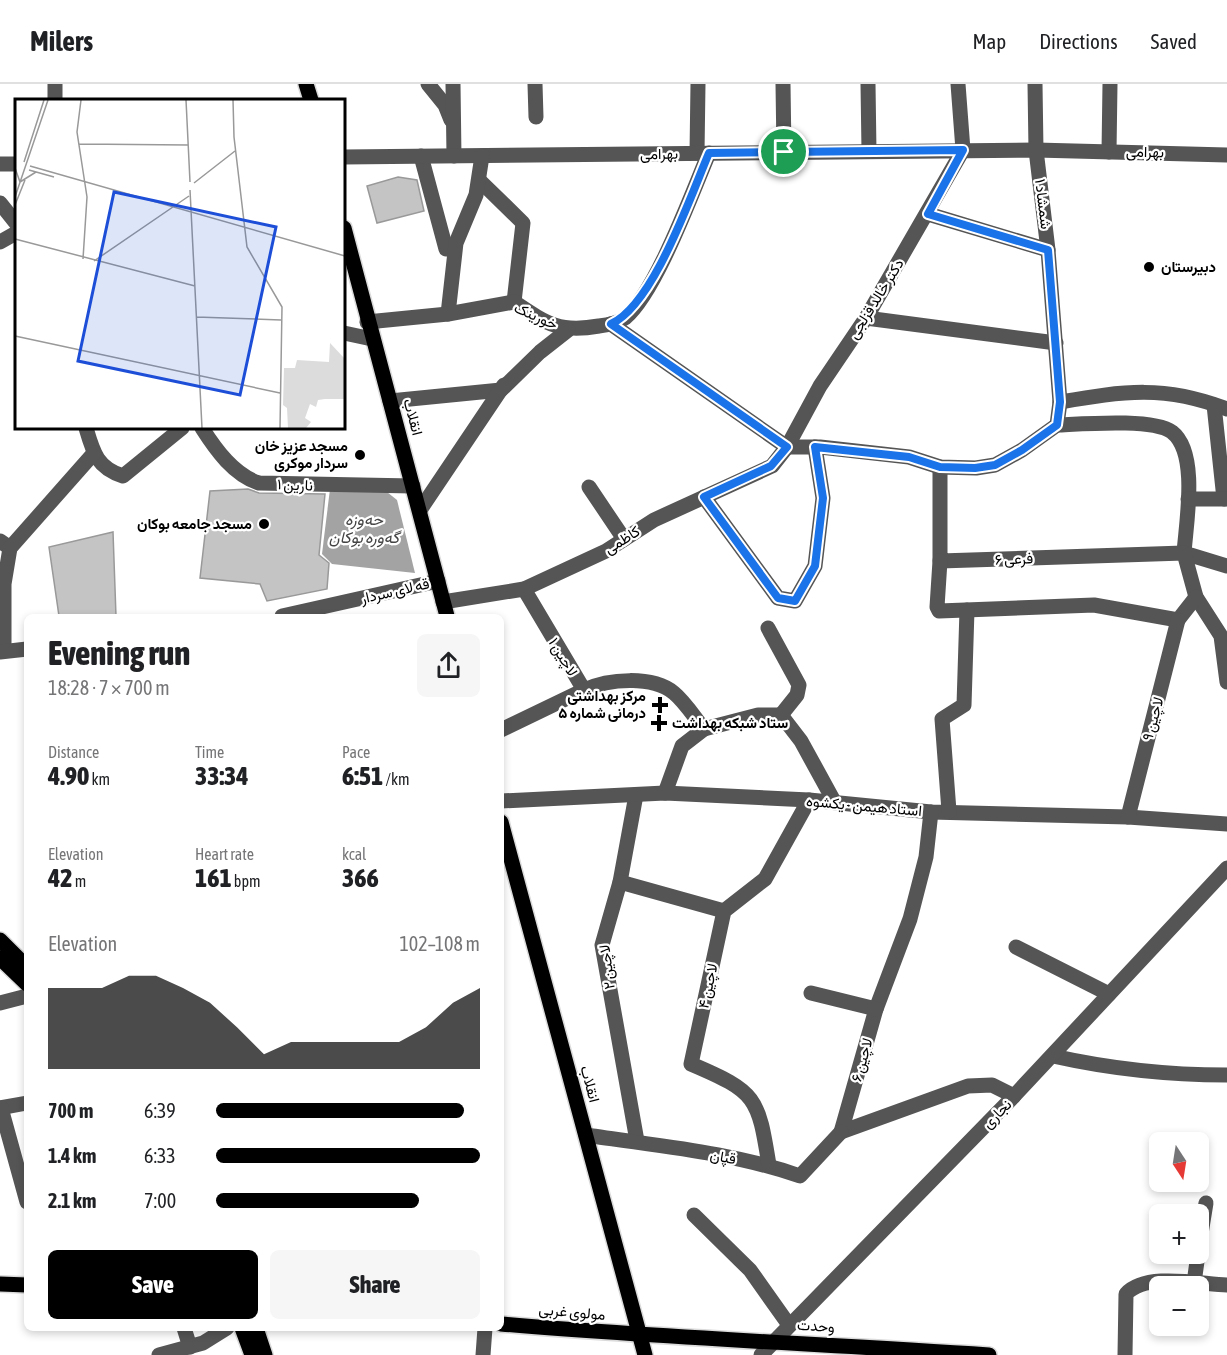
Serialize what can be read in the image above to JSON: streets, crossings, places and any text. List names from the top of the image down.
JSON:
{
  "streets": {
    "main road": ["انقلاب", "مولوی غربی", "وحدت"],
    "street": [
      "بهرامی",
      "شمشاد ۱",
      "دکتر خالد قزلجی",
      "خورینک",
      "نارین ۱",
      "کاظمی",
      "فرعی ۶",
      "قه لای سردار",
      "لاچین ۱",
      "لاچین ۹",
      "استاد هیمن - یکشوه",
      "لاچین ۲",
      "لاچین ۴",
      "لاچین ۶",
      "نجاری",
      "قپان"
    ]
  },
  "crossings": [
    ["بهرامی", "شمشاد ۱"],
    ["بهرامی", "دکتر خالد قزلجی"],
    ["دکتر خالد قزلجی", "کاظمی"],
    ["خورینک", "انقلاب"],
    ["انقلاب", "نارین ۱"],
    ["انقلاب", "کاظمی"],
    ["انقلاب", "قه لای سردار"],
    ["انقلاب", "قپان"],
    ["انقلاب", "مولوی غربی"],
    ["انقلاب", "وحدت"],
    ["کاظمی", "لاچین ۱"],
    ["لاچین ۹", "استاد هیمن - یکشوه"],
    ["استاد هیمن - یکشوه", "لاچین ۲"],
    ["استاد هیمن - یکشوه", "لاچین ۶"],
    ["لاچین ۲", "قپان"],
    ["لاچین ۴", "قپان"],
    ["لاچین ۶", "قپان"],
    ["نجاری", "وحدت"],
    ["مولوی غربی", "وحدت"]
  ],
  "water": ["حه‌وزه گه‌وره بوکان"],
  "places": {
    "other": ["دبیرستان", "مسجد عزیز خان سردار موکری", "مسجد جامعه بوکان"],
    "health": ["مرکز بهداشتی درمانی شماره ۵", "ستاد شبکه بهداشت"]
  },
  "north": "bottom",
  "page": {
    "header": "Milers",
    "nav": ["Map", "Directions", "Saved"],
    "heading": ["Evening run", "18:28 · 7 × 700 m"],
    "stats": [
      ["Distance", "4.90 km"],
      ["Time", "33:34"],
      ["Pace", "6:51 /km"],
      ["Elevation", "42 m"],
      ["Heart rate", "161 bpm"],
      ["kcal", "366"]
    ],
    "chart": ["Elevation", "102–108 m"],
    "list": [
      {
        "name": "700 m",
        "note": "6:39"
      },
      {
        "name": "1.4 km",
        "note": "6:33"
      },
      {
        "name": "2.1 km",
        "note": "7:00"
      }
    ],
    "map_buttons": ["+", "−"],
    "buttons": ["Save", "Share"]
  }
}
